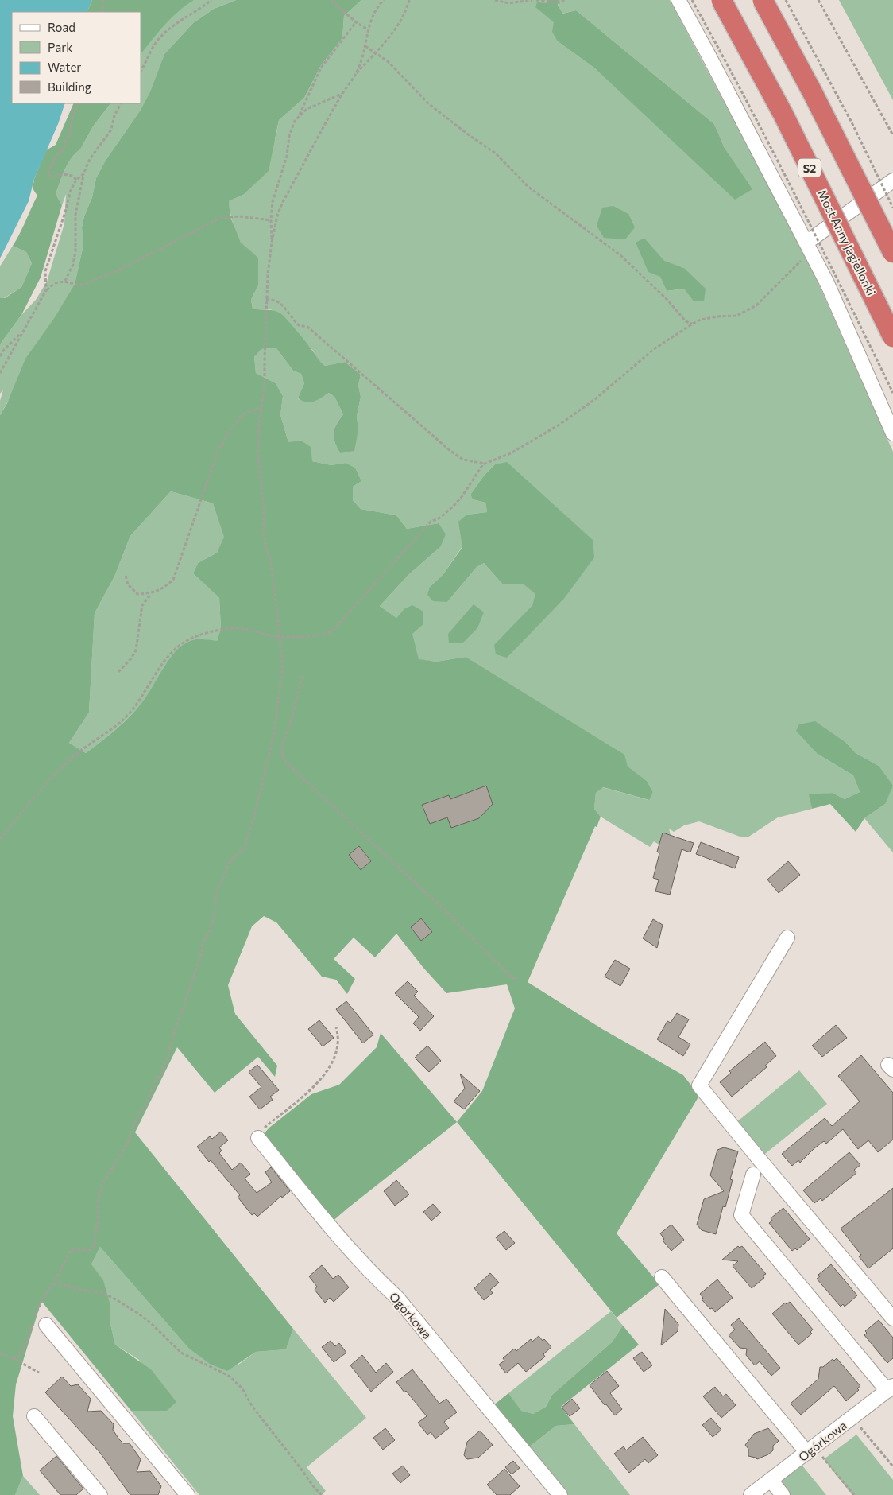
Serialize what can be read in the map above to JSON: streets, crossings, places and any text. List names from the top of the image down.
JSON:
{
  "streets": {
    "highway": ["S2", "Most Anny Jagiellonki"],
    "street": ["Ogórkowa"]
  },
  "legend": [
    "Road",
    "Park",
    "Water",
    "Building"
  ]
}
